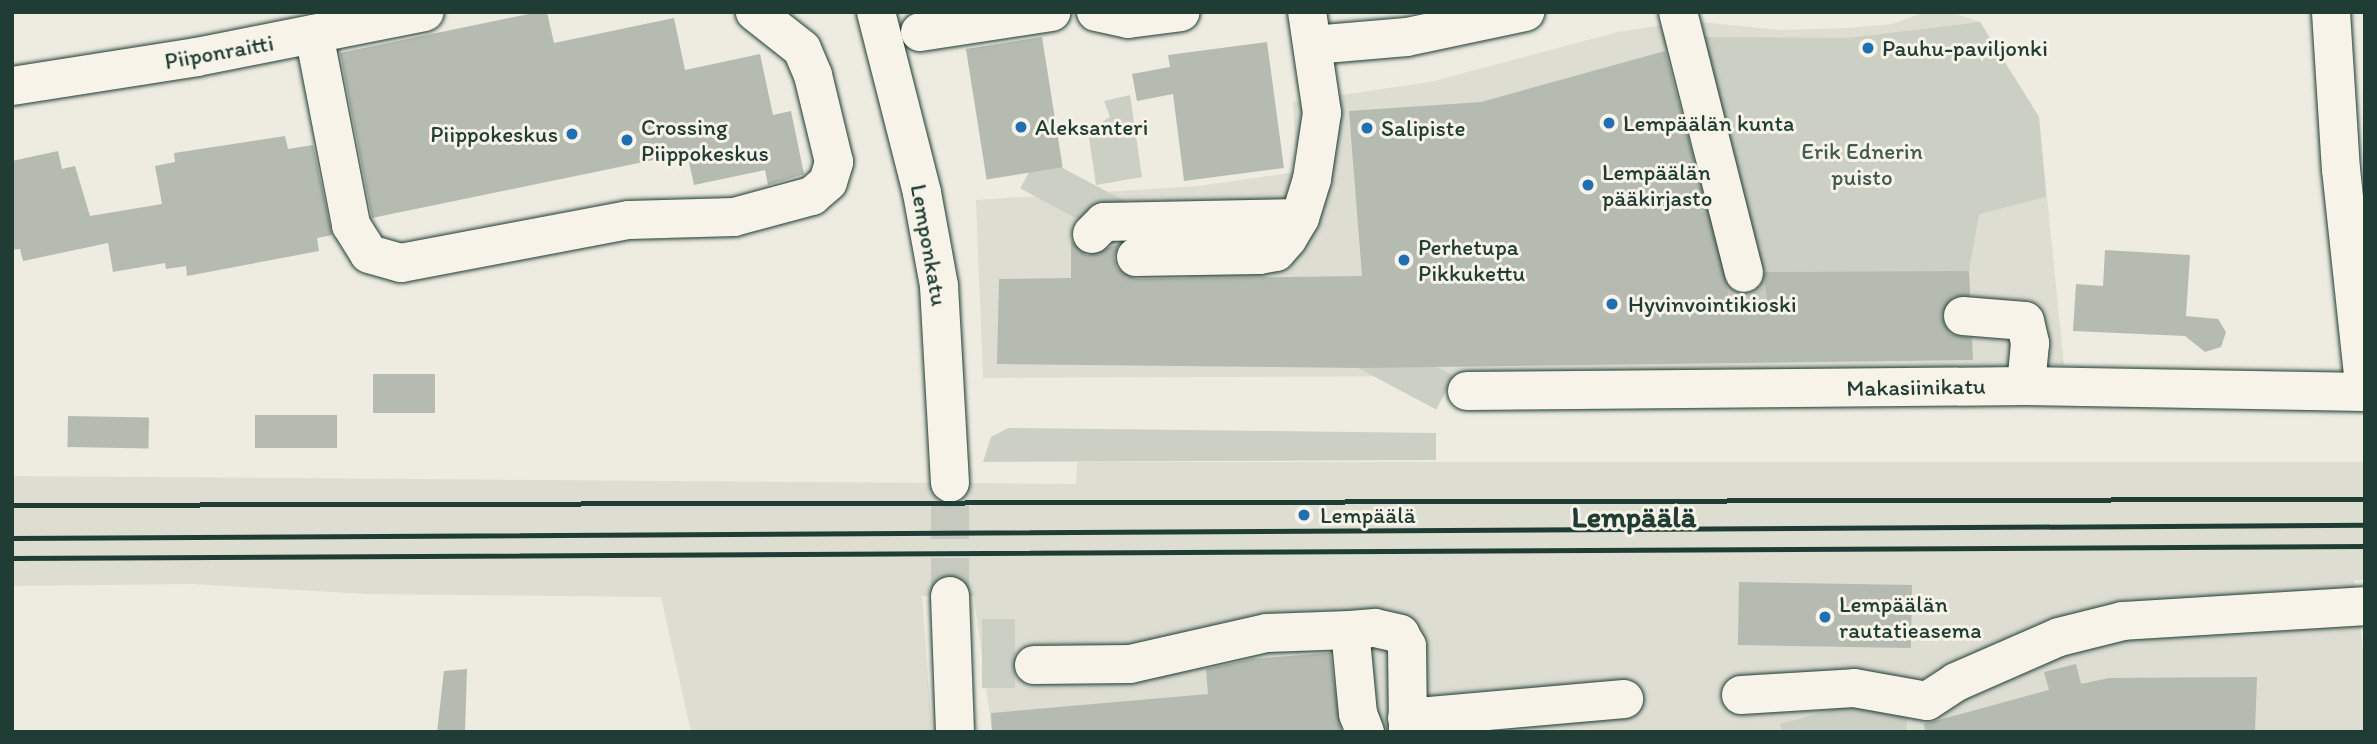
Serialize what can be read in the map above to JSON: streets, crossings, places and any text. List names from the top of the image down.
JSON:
{
  "streets": {
    "street": ["Piiponraitti", "Lemponkatu", "Makasiinikatu"]
  },
  "districts": ["Lempäälä"],
  "parks": ["Erik Ednerin puisto"],
  "places": [
    "Pauhu-paviljonki",
    "Lempäälän kunta",
    "Aleksanteri",
    "Salipiste",
    "Piippokeskus",
    "Crossing Piippokeskus",
    "Lempäälän pääkirjasto",
    "Perhetupa Pikkukettu",
    "Hyvinvointikioski",
    "Lempäälä",
    "Lempäälän rautatieasema"
  ]
}
